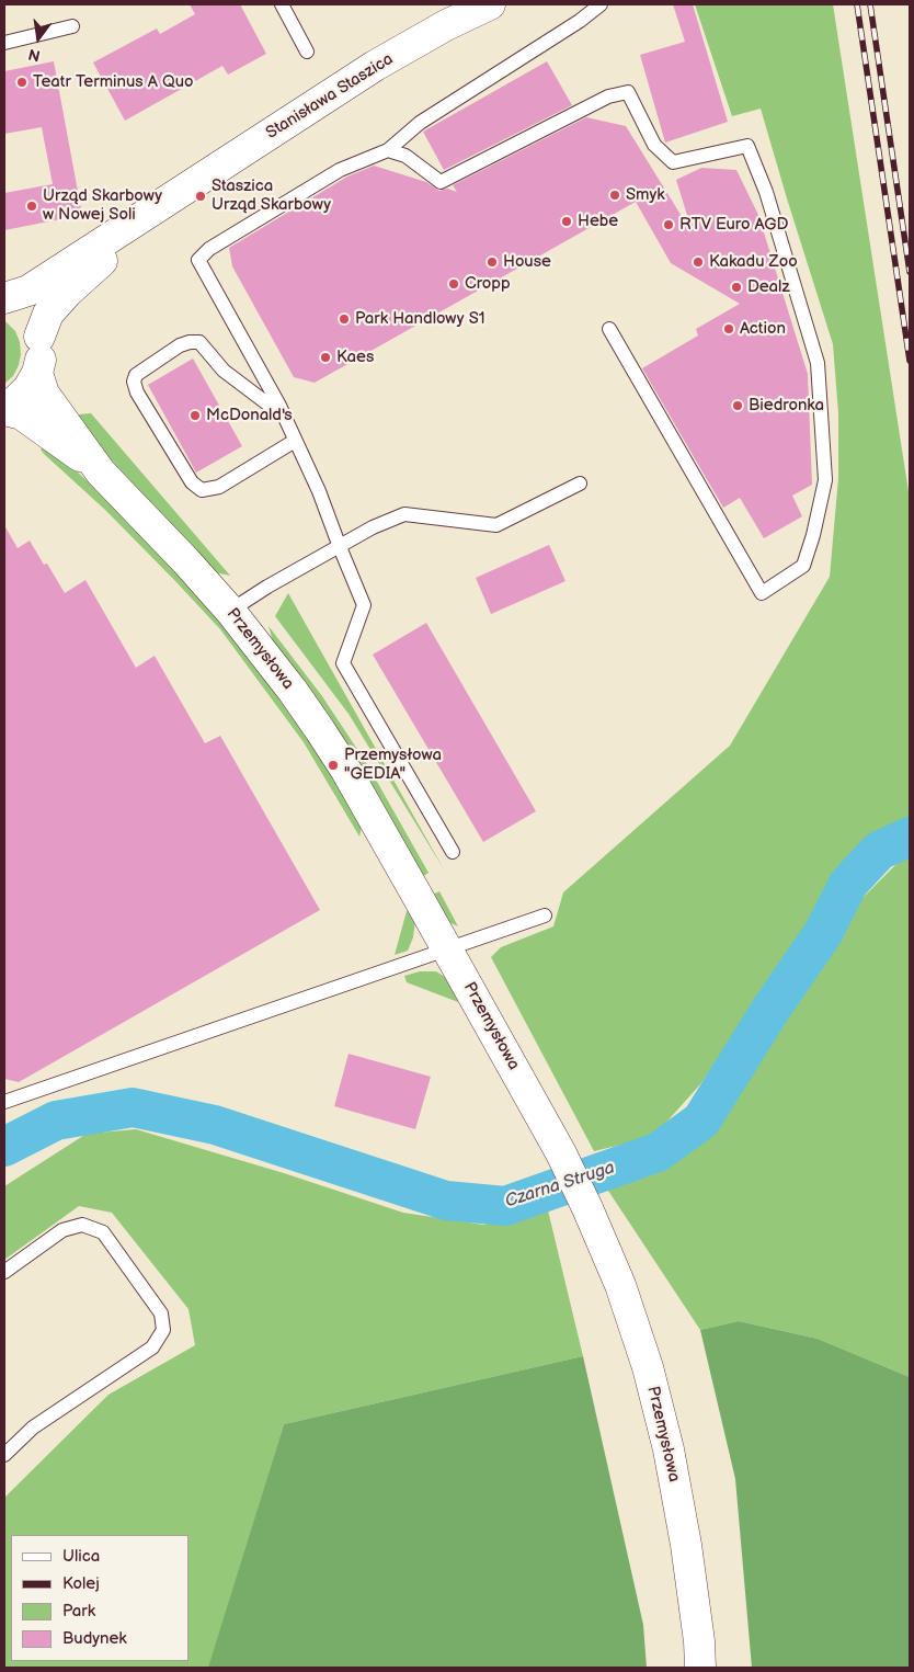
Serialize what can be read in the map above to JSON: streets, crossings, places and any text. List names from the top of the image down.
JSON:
{
  "streets": {
    "street": ["Stanisława Staszica", "Przemysłowa"]
  },
  "water": ["Czarna Struga"],
  "places": [
    "Teatr Terminus A Quo",
    "Smyk",
    "Staszica Urząd Skarbowy",
    "Urząd Skarbowy w Nowej Soli",
    "Hebe",
    "RTV Euro AGD",
    "House",
    "Kakadu Zoo",
    "Cropp",
    "Dealz",
    "Park Handlowy S1",
    "Action",
    "Kaes",
    "Biedronka",
    "McDonald's",
    "Przemysłowa \"GEDIA\""
  ],
  "legend": [
    "Ulica",
    "Kolej",
    "Park",
    "Budynek"
  ],
  "north": "bottom"
}
